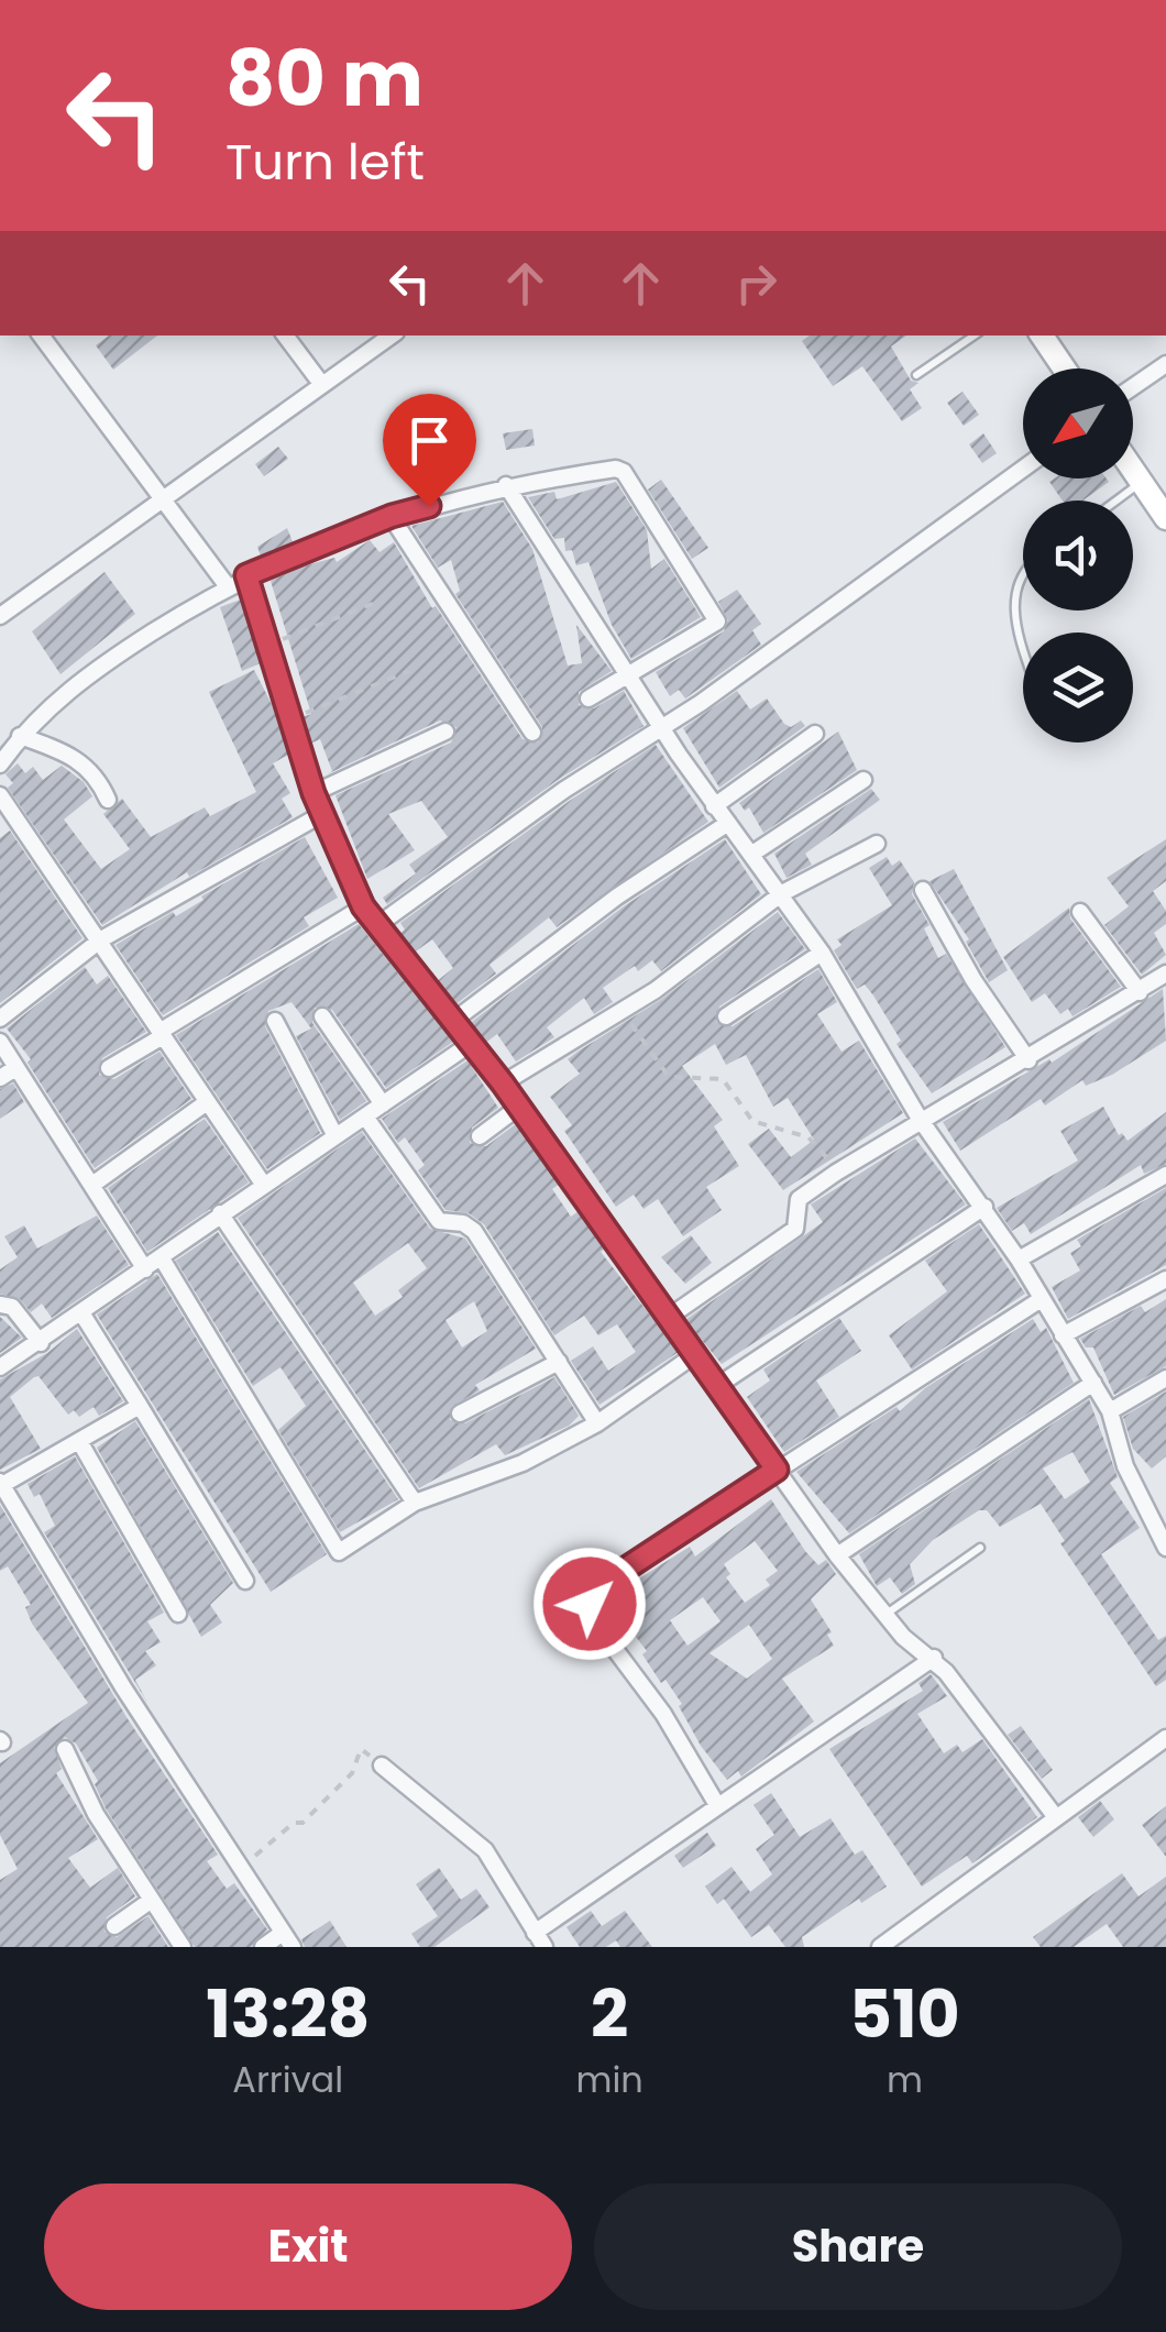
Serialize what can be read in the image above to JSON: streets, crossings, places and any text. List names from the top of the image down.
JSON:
{
  "north": "bottom left",
  "page": {
    "turn": ["80 m", "Turn left"],
    "eta": [
      "13:28",
      "Arrival",
      "2",
      "min",
      "510",
      "m"
    ],
    "buttons": ["Exit", "Share"]
  }
}
